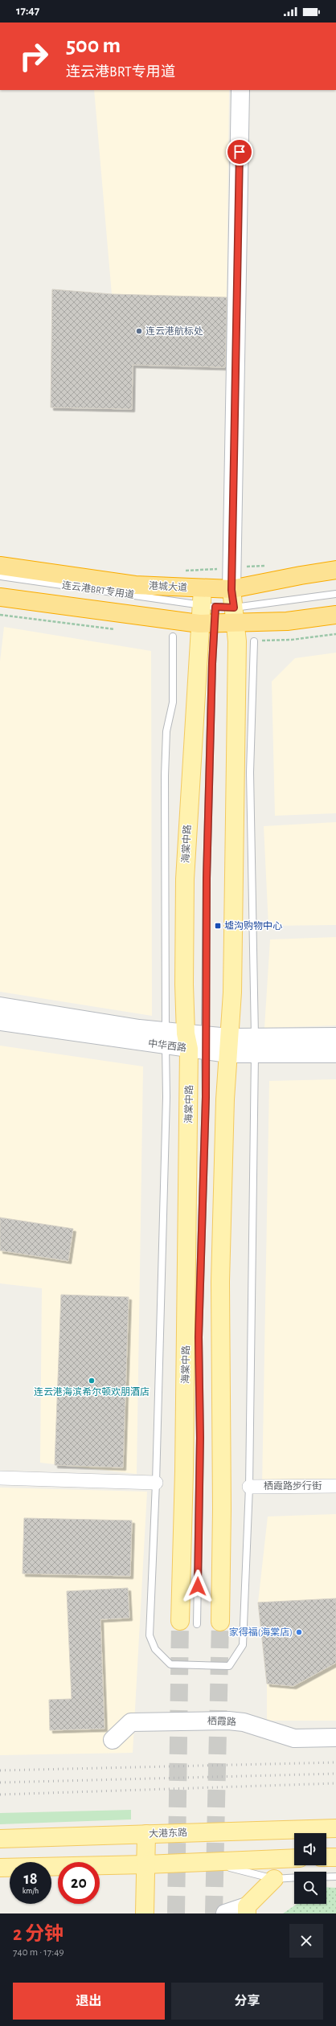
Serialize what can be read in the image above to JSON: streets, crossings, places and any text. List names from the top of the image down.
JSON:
{
  "streets": {
    "highway": ["港城大道"],
    "main road": [
      "海棠中路",
      "中华西路",
      "栖霞路",
      "大港东路"
    ],
    "street": ["栖霞路步行街"],
    "lane": ["连云港BRT专用道"]
  },
  "crossings": [
    ["港城大道", "连云港BRT专用道"],
    ["港城大道", "海棠中路"],
    ["连云港BRT专用道", "海棠中路"]
  ],
  "places": {
    "other": ["连云港航标处", "连云港海滨希尔顿欢朋酒店", "家得福(海棠店)"],
    "transit": ["墟沟购物中心"]
  },
  "page": {
    "status": "17:47",
    "turn": ["500 m", "连云港BRT专用道"],
    "speed": "18 km/h",
    "limit": "20",
    "heading": ["2 分钟", "740 m · 17:49"],
    "buttons": ["退出", "分享"]
  }
}
